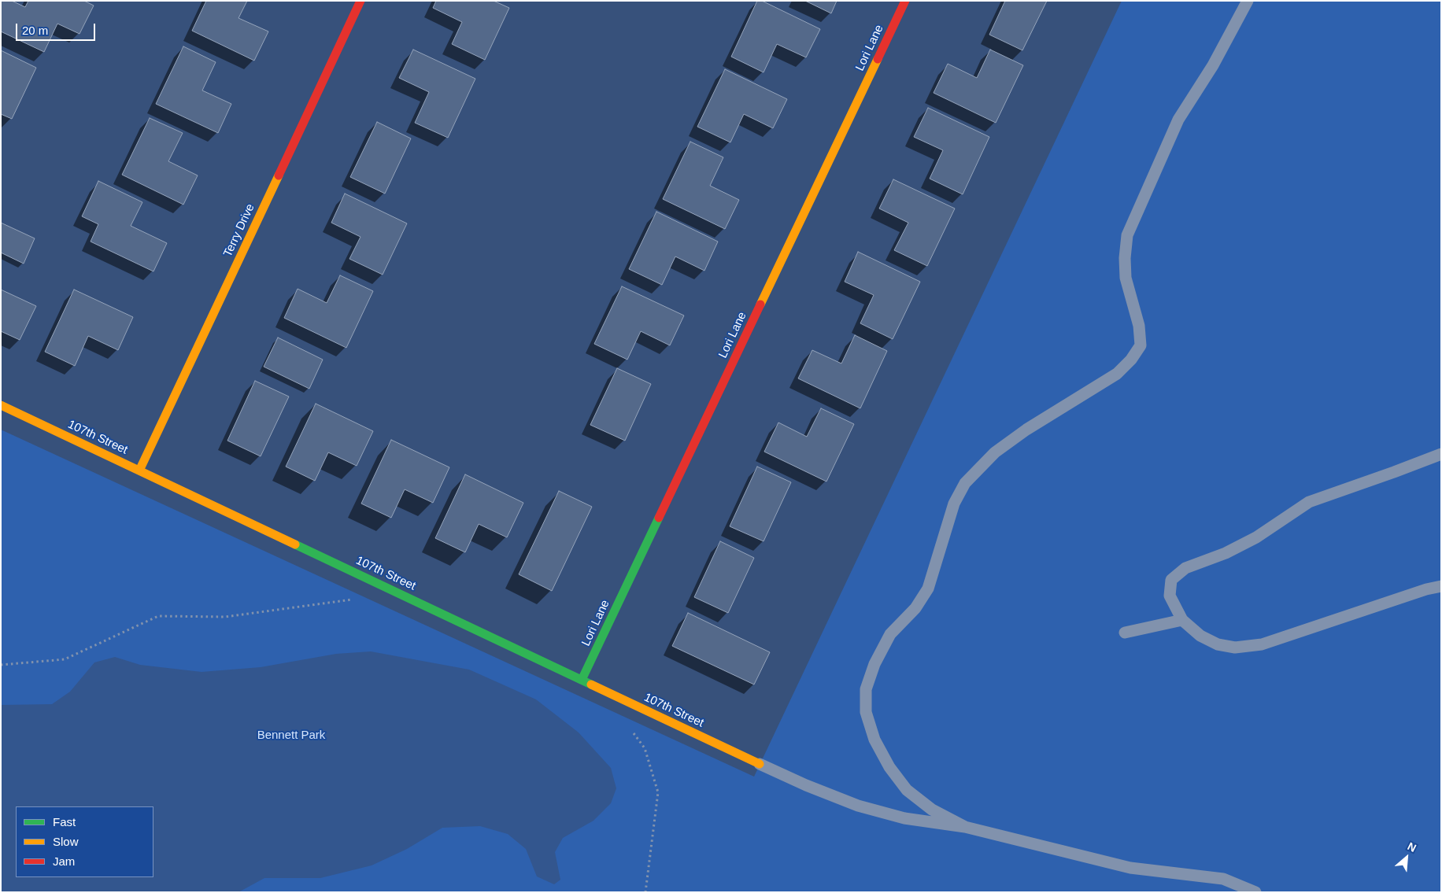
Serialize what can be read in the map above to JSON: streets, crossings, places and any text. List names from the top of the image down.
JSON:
{
  "streets": {
    "street": ["Lori Lane", "Terry Drive", "107th Street"]
  },
  "crossings": [
    ["Lori Lane", "107th Street"],
    ["Terry Drive", "107th Street"]
  ],
  "parks": ["Bennett Park"],
  "legend": ["Fast", "Slow", "Jam"],
  "scale_bar": "20 m",
  "north": "top right"
}
